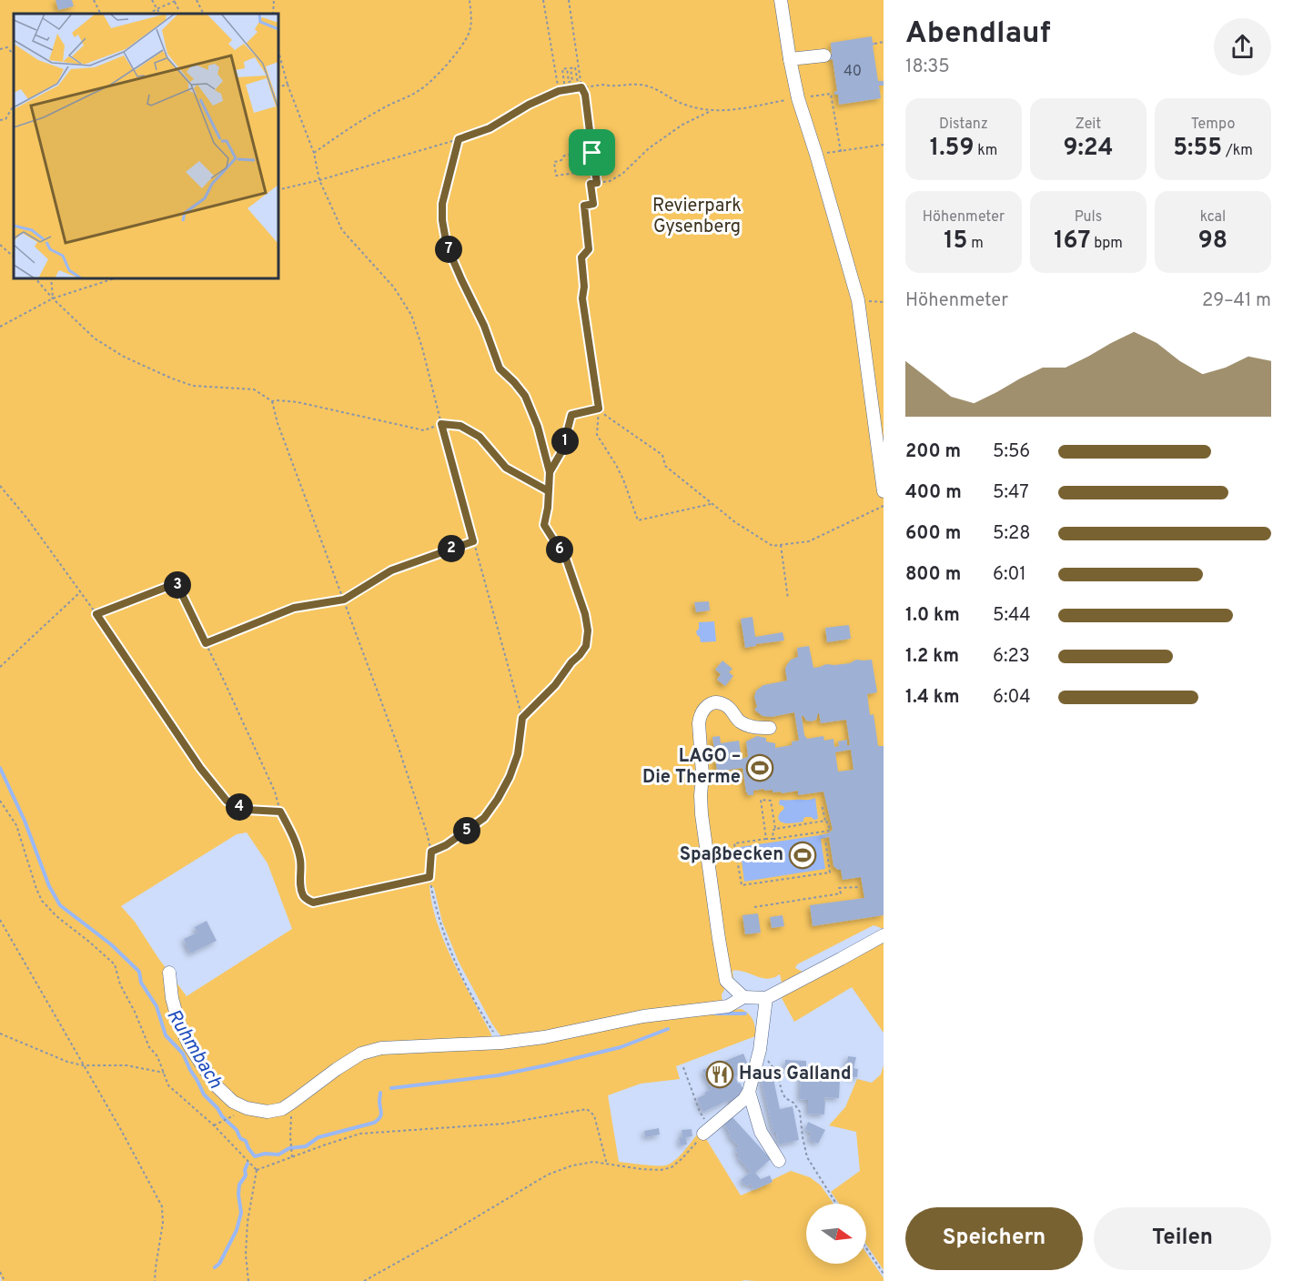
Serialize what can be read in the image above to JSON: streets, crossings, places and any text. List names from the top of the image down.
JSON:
{
  "water": ["Ruhmbach"],
  "parks": ["Revierpark Gysenberg"],
  "places": {
    "sports": ["LAGO – Die Therme", "Spaßbecken"],
    "restaurant": ["Haus Galland"]
  },
  "house_numbers": ["40"],
  "north": "right",
  "page": {
    "heading": ["Abendlauf", "18:35"],
    "stats": [
      ["Distanz", "1.59 km"],
      ["Zeit", "9:24"],
      ["Tempo", "5:55 /km"],
      ["Höhenmeter", "15 m"],
      ["Puls", "167 bpm"],
      ["kcal", "98"]
    ],
    "pins": [
      "7",
      "1",
      "2",
      "6",
      "3",
      "4",
      "5"
    ],
    "chart": ["Höhenmeter", "29–41 m"],
    "list": [
      {
        "name": "200 m",
        "note": "5:56"
      },
      {
        "name": "400 m",
        "note": "5:47"
      },
      {
        "name": "600 m",
        "note": "5:28"
      },
      {
        "name": "800 m",
        "note": "6:01"
      },
      {
        "name": "1.0 km",
        "note": "5:44"
      },
      {
        "name": "1.2 km",
        "note": "6:23"
      },
      {
        "name": "1.4 km",
        "note": "6:04"
      }
    ],
    "buttons": ["Speichern", "Teilen"]
  }
}
